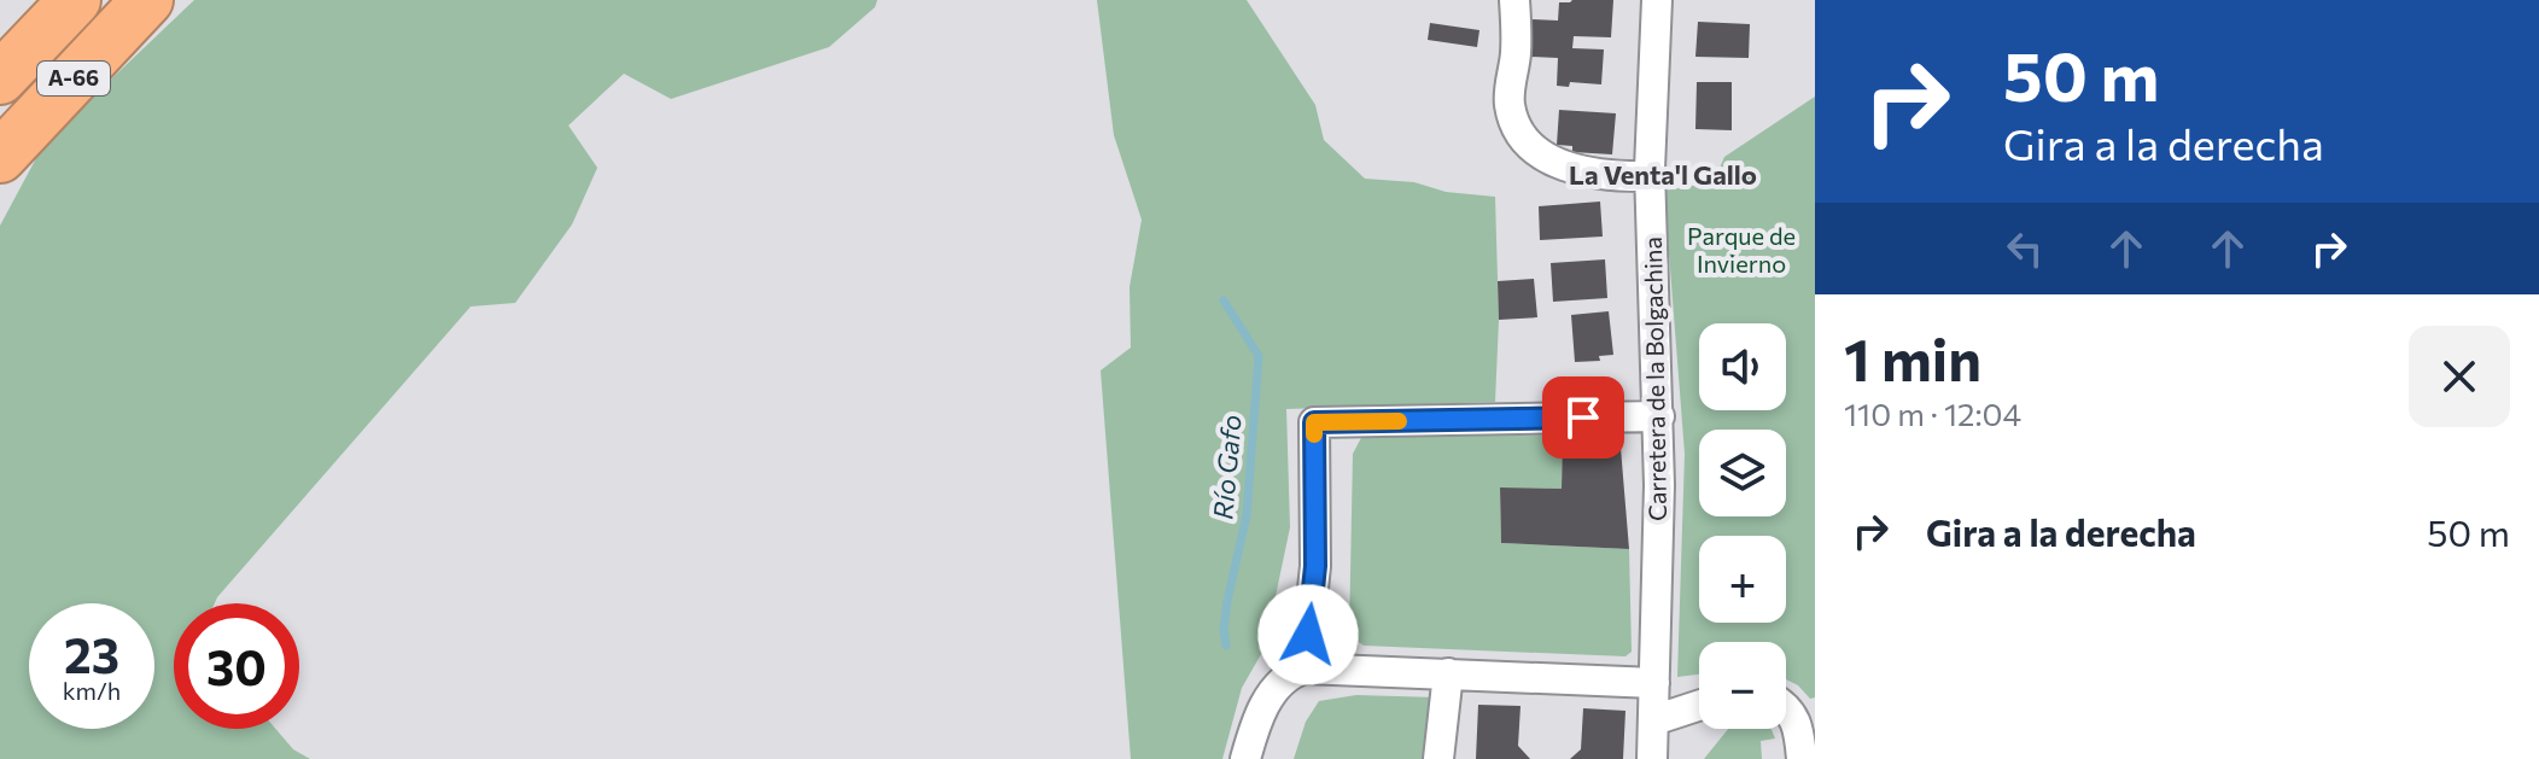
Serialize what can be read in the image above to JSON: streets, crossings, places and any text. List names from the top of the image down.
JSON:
{
  "streets": {
    "highway": ["A-66"],
    "street": ["Carretera de la Bolgachina"]
  },
  "districts": ["La Venta'l Gallo"],
  "water": ["Río Gafo"],
  "parks": ["Parque de Invierno"],
  "page": {
    "turn": ["50 m", "Gira a la derecha"],
    "heading": ["1 min", "110 m · 12:04"],
    "map_buttons": ["+", "−"],
    "list": [
      {
        "name": "Gira a la derecha",
        "value": "50 m"
      }
    ],
    "speed": "23 km/h",
    "limit": "30"
  }
}
